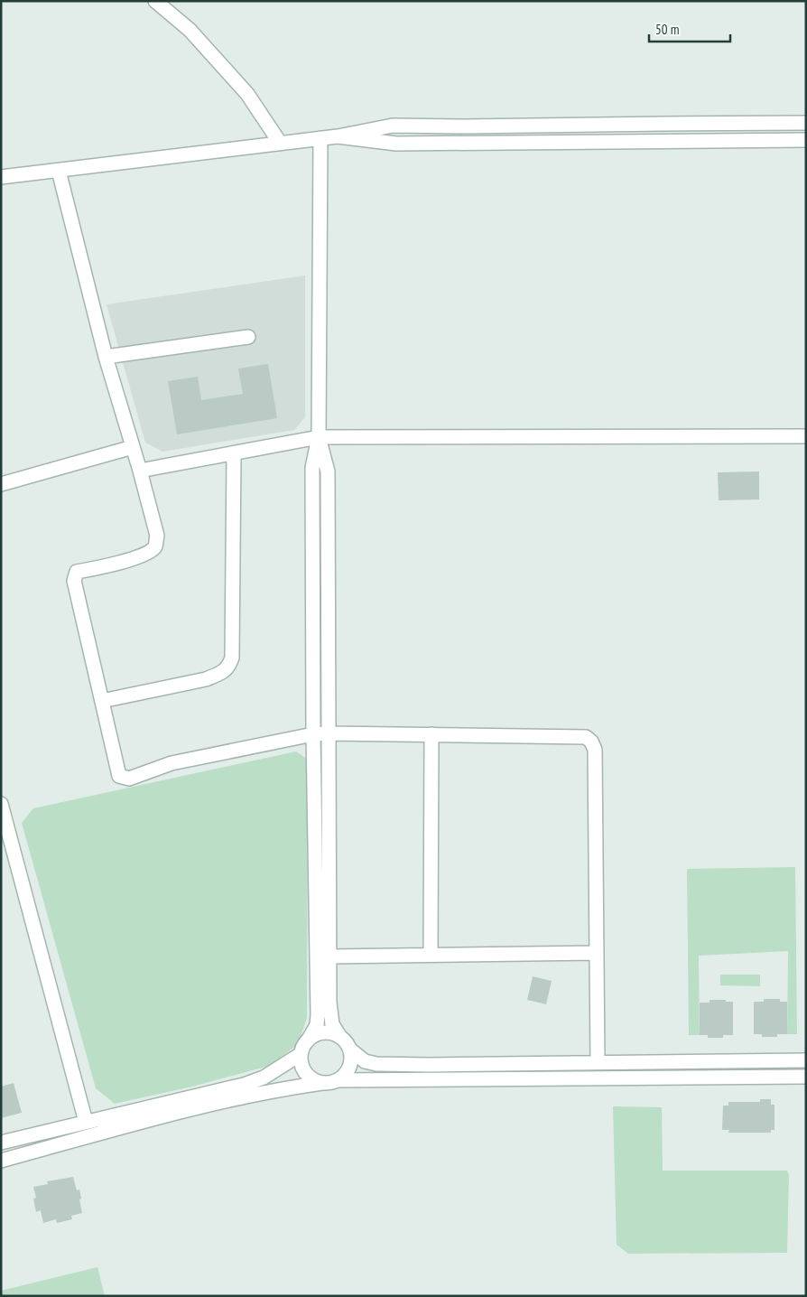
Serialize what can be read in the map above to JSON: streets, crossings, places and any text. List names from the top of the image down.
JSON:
{
  "scale_bar": "50 m"
}
